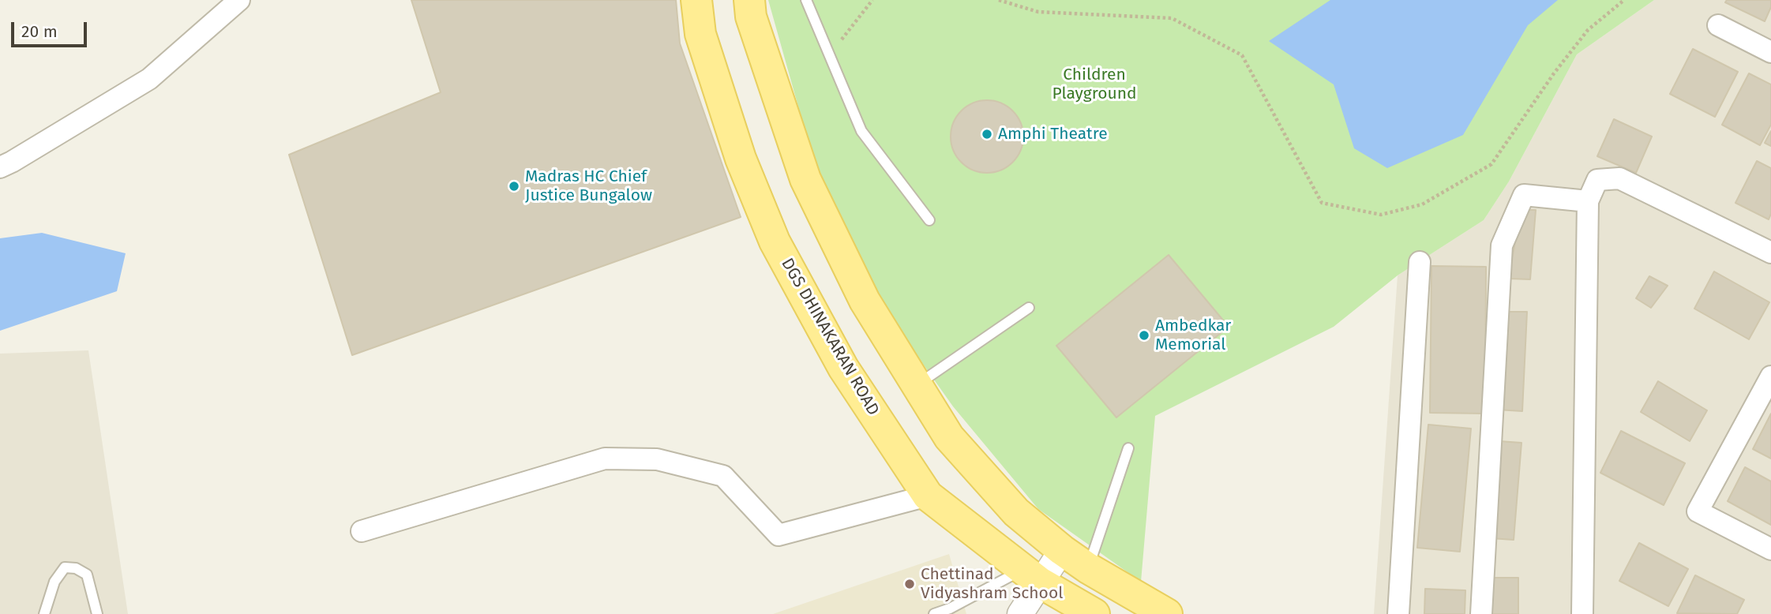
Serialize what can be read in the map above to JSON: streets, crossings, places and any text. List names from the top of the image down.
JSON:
{
  "streets": {
    "main road": ["DGS DHINAKARAN ROAD"]
  },
  "parks": ["Children Playground"],
  "places": [
    "Amphi Theatre",
    "Madras HC Chief Justice Bungalow",
    "Ambedkar Memorial",
    "Chettinad Vidyashram School"
  ],
  "scale_bar": "20 m"
}
